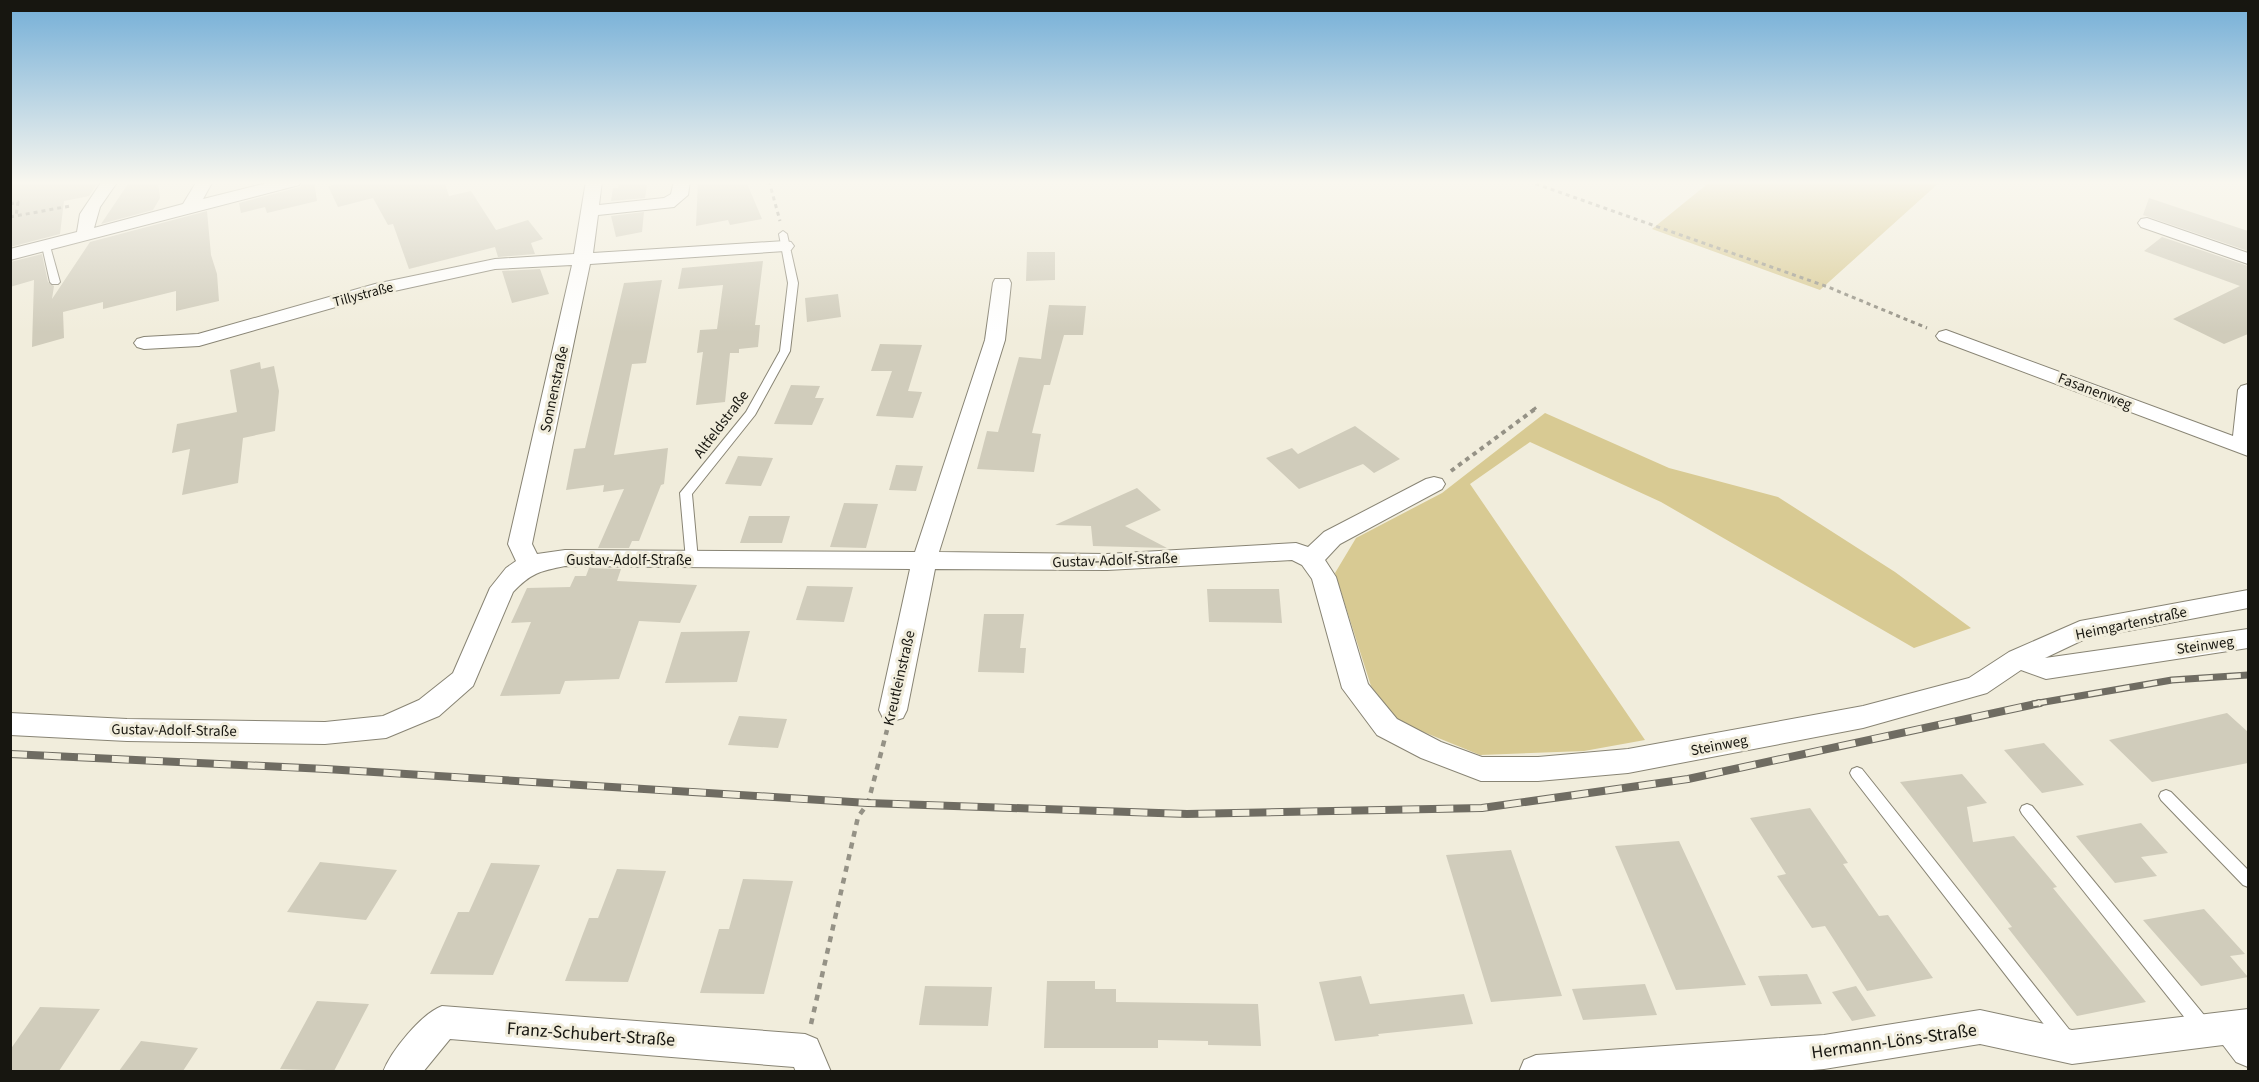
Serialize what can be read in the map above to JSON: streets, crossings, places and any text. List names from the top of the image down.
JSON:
{
  "streets": {
    "street": [
      "Tillystraße",
      "Sonnenstraße",
      "Fasanenweg",
      "Gustav-Adolf-Straße",
      "Heimgartenstraße",
      "Steinweg",
      "Kreutleinstraße",
      "Franz-Schubert-Straße",
      "Hermann-Löns-Straße"
    ],
    "lane": ["Altfeldstraße"]
  },
  "crossings": [
    ["Tillystraße", "Sonnenstraße"],
    ["Tillystraße", "Altfeldstraße"],
    ["Sonnenstraße", "Gustav-Adolf-Straße"],
    ["Altfeldstraße", "Gustav-Adolf-Straße"],
    ["Gustav-Adolf-Straße", "Steinweg"],
    ["Gustav-Adolf-Straße", "Kreutleinstraße"],
    ["Heimgartenstraße", "Steinweg"],
    ["Kreutleinstraße", "Franz-Schubert-Straße"]
  ]
}
